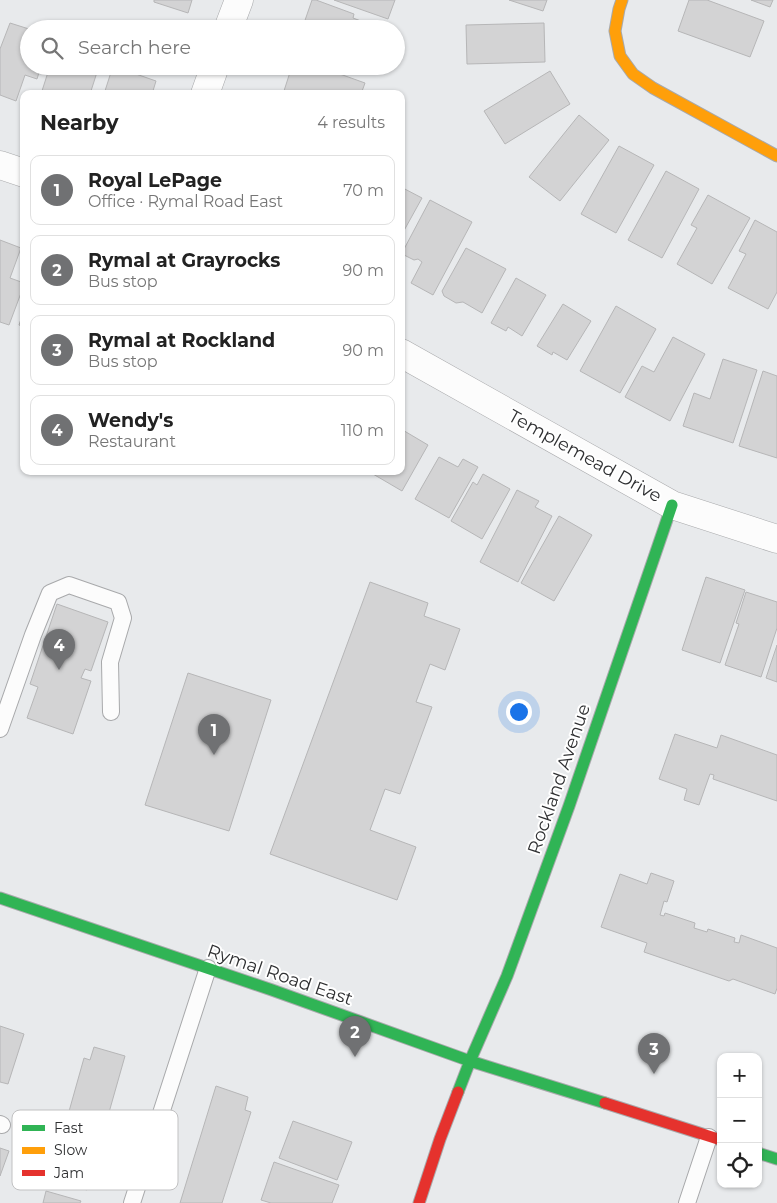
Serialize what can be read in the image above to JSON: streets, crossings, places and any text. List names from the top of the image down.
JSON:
{
  "streets": {
    "street": ["Templemead Drive", "Rockland Avenue", "Rymal Road East"]
  },
  "crossings": [
    ["Templemead Drive", "Rockland Avenue"],
    ["Rockland Avenue", "Rymal Road East"]
  ],
  "legend": ["Fast", "Slow", "Jam"],
  "page": {
    "search": "Search here",
    "heading": ["Nearby", "4 results"],
    "list": [
      {
        "mark": "1",
        "name": "Royal LePage",
        "note": "Office · Rymal Road East",
        "value": "70 m"
      },
      {
        "mark": "2",
        "name": "Rymal at Grayrocks",
        "note": "Bus stop",
        "value": "90 m"
      },
      {
        "mark": "3",
        "name": "Rymal at Rockland",
        "note": "Bus stop",
        "value": "90 m"
      },
      {
        "mark": "4",
        "name": "Wendy's",
        "note": "Restaurant",
        "value": "110 m"
      }
    ],
    "pins": [
      "4",
      "1",
      "2",
      "3"
    ],
    "map_buttons": ["+", "−"]
  }
}
